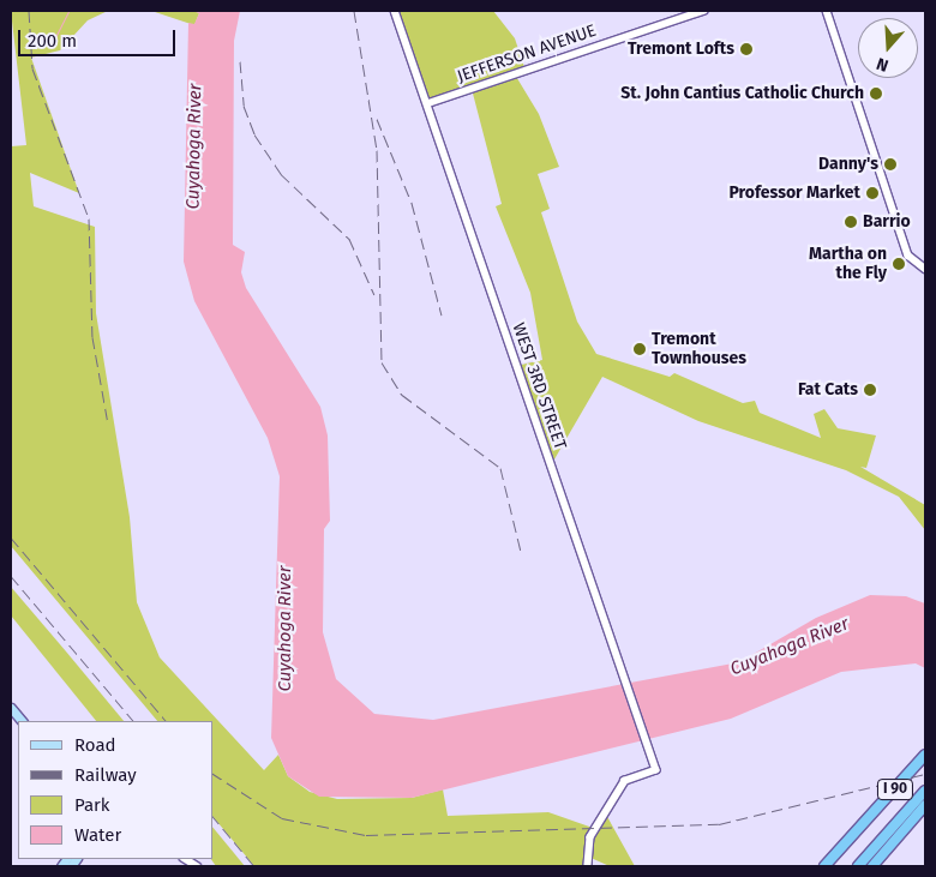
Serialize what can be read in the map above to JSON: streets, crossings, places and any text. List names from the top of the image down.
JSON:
{
  "streets": {
    "highway": ["I 90"],
    "street": ["JEFFERSON AVENUE", "WEST 3RD STREET"]
  },
  "crossings": [
    ["JEFFERSON AVENUE", "WEST 3RD STREET"]
  ],
  "water": ["Cuyahoga River"],
  "places": [
    "Tremont Lofts",
    "St. John Cantius Catholic Church",
    "Danny's",
    "Professor Market",
    "Barrio",
    "Martha on the Fly",
    "Tremont Townhouses",
    "Fat Cats"
  ],
  "legend": [
    "Road",
    "Railway",
    "Park",
    "Water"
  ],
  "scale_bar": "200 m",
  "north": "bottom"
}
